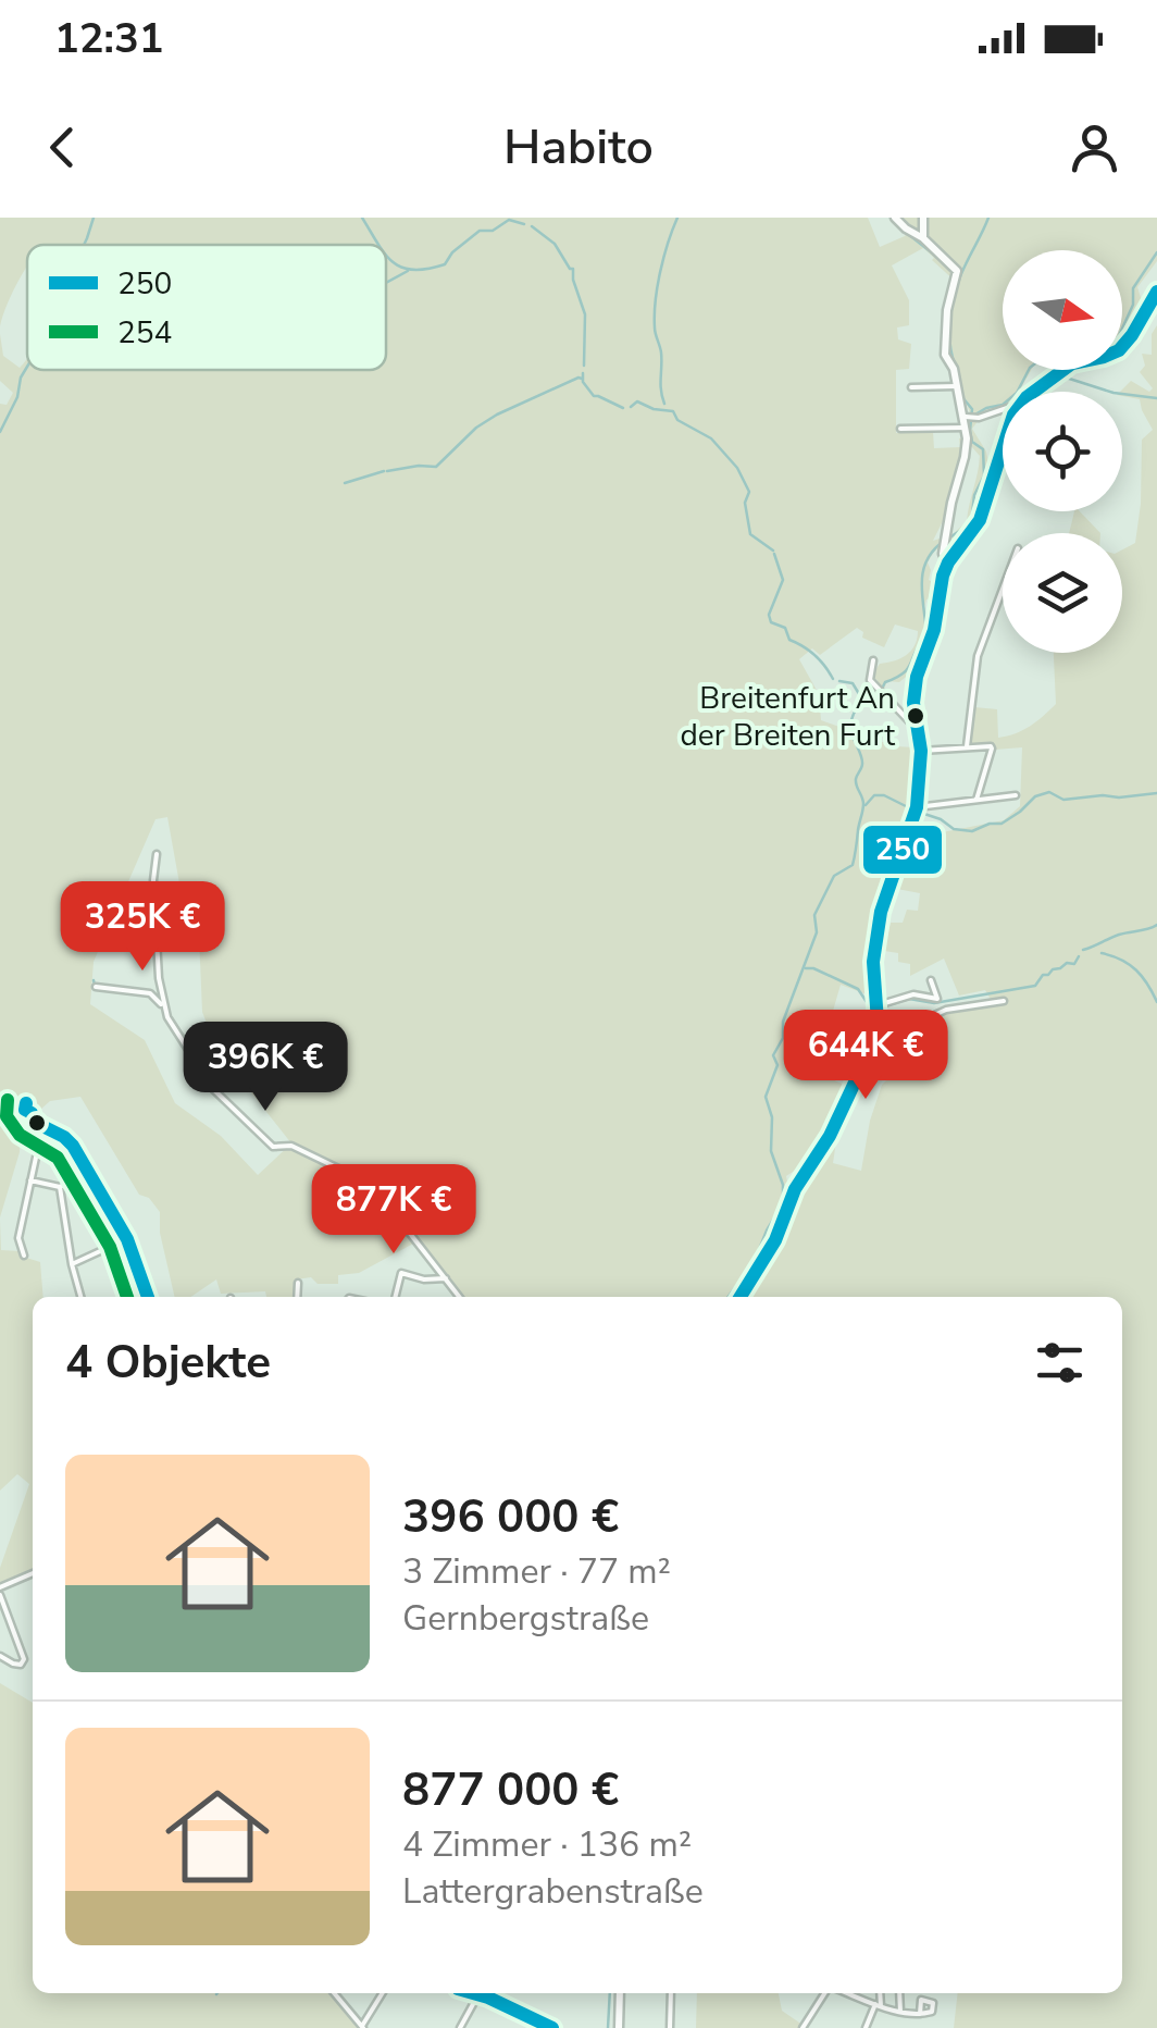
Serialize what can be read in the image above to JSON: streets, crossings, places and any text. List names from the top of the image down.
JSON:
{
  "places": ["Breitenfurt An der Breiten Furt"],
  "lines": ["transit line 250", "transit line 254"],
  "legend": ["250", "254"],
  "north": "right",
  "page": {
    "status": "12:31",
    "header": "Habito",
    "price": [
      "325K €",
      "644K €",
      "396K €",
      "877K €"
    ],
    "heading": "4 Objekte",
    "list": [
      {
        "name": "396 000 €",
        "note": "3 Zimmer · 77 m² · Gernbergstraße"
      },
      {
        "name": "877 000 €",
        "note": "4 Zimmer · 136 m² · Lattergrabenstraße"
      }
    ]
  }
}
